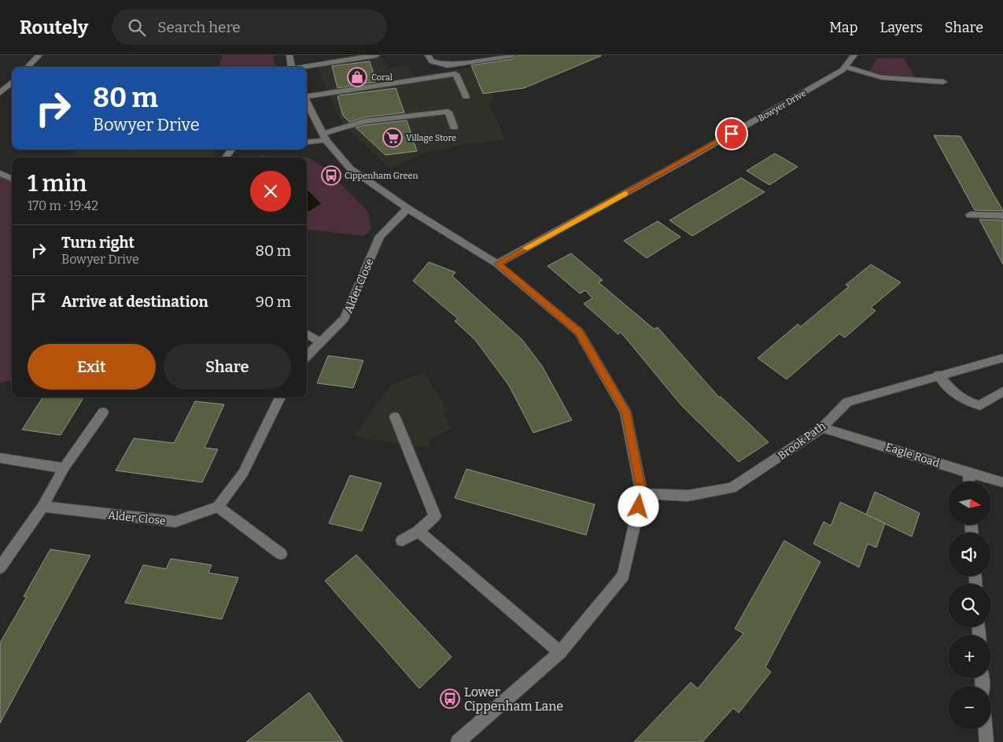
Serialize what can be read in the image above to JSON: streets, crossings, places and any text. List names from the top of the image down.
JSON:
{
  "streets": {
    "street": [
      "Bowyer Drive",
      "Alder Close",
      "Brook Path",
      "Eagle Road"
    ]
  },
  "crossings": [
    ["Brook Path", "Eagle Road"]
  ],
  "places": {
    "shop": ["Coral"],
    "supermarket": ["Village Store"],
    "bus stop": ["Cippenham Green", "Lower Cippenham Lane"]
  },
  "north": "right",
  "page": {
    "header": "Routely",
    "search": "Search here",
    "nav": ["Map", "Layers", "Share"],
    "turn": ["80 m", "Bowyer Drive"],
    "heading": ["1 min", "170 m · 19:42"],
    "list": [
      {
        "name": "Turn right",
        "note": "Bowyer Drive",
        "value": "80 m"
      },
      {
        "name": "Arrive at destination",
        "value": "90 m"
      }
    ],
    "buttons": ["Exit", "Share"],
    "map_buttons": ["+", "−"]
  }
}
